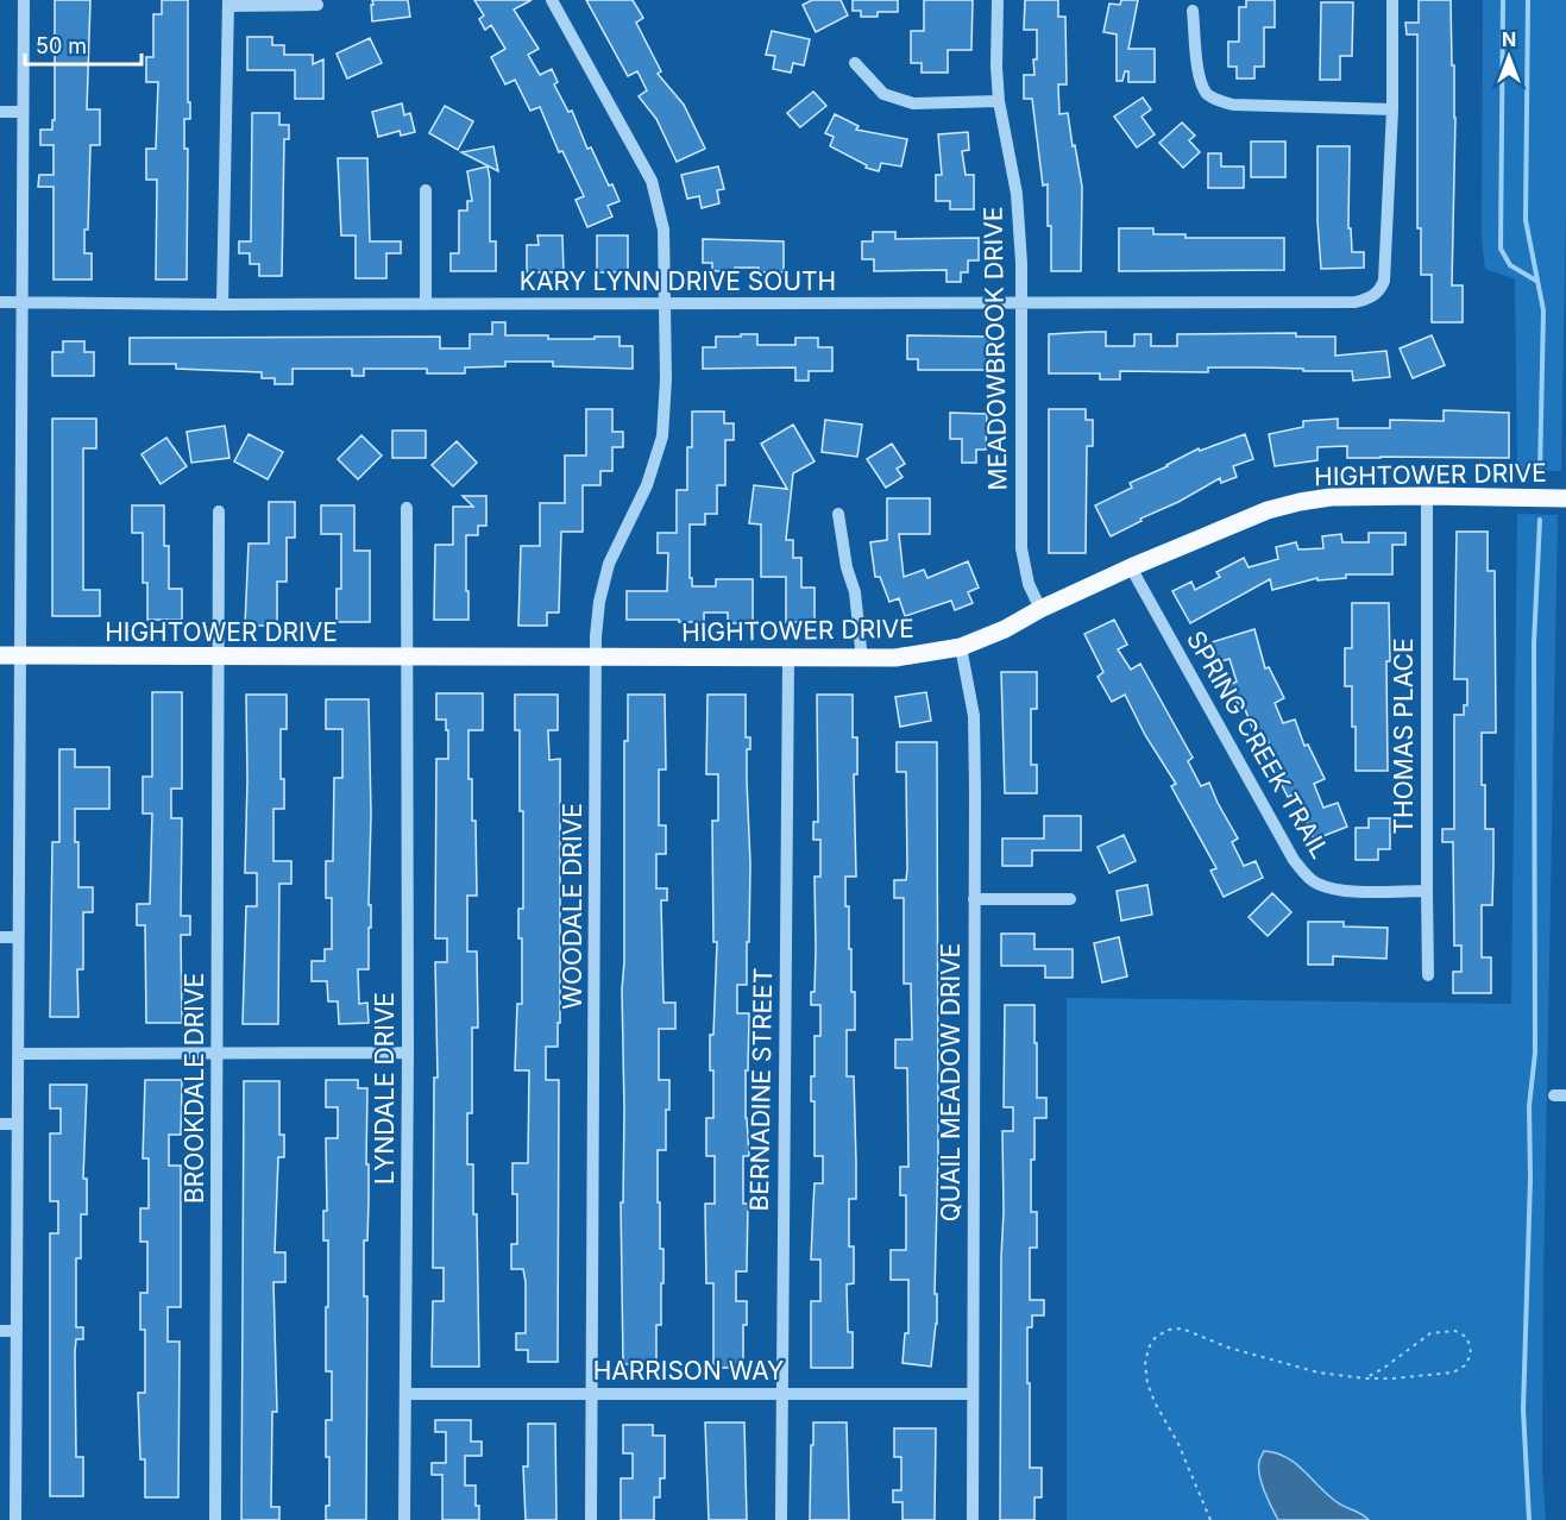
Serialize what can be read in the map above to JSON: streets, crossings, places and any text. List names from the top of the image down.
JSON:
{
  "streets": {
    "main road": ["HIGHTOWER DRIVE"],
    "street": [
      "KARY LYNN DRIVE SOUTH",
      "MEADOWBROOK DRIVE",
      "THOMAS PLACE",
      "SPRING CREEK TRAIL",
      "WOODALE DRIVE",
      "QUAIL MEADOW DRIVE",
      "BROOKDALE DRIVE",
      "LYNDALE DRIVE",
      "BERNADINE STREET",
      "HARRISON WAY"
    ]
  },
  "crossings": [
    ["KARY LYNN DRIVE SOUTH", "MEADOWBROOK DRIVE"],
    ["KARY LYNN DRIVE SOUTH", "WOODALE DRIVE"],
    ["MEADOWBROOK DRIVE", "HIGHTOWER DRIVE"],
    ["HIGHTOWER DRIVE", "THOMAS PLACE"],
    ["HIGHTOWER DRIVE", "SPRING CREEK TRAIL"],
    ["HIGHTOWER DRIVE", "WOODALE DRIVE"],
    ["HIGHTOWER DRIVE", "QUAIL MEADOW DRIVE"],
    ["HIGHTOWER DRIVE", "BROOKDALE DRIVE"],
    ["HIGHTOWER DRIVE", "LYNDALE DRIVE"],
    ["HIGHTOWER DRIVE", "BERNADINE STREET"],
    ["THOMAS PLACE", "SPRING CREEK TRAIL"],
    ["WOODALE DRIVE", "HARRISON WAY"],
    ["QUAIL MEADOW DRIVE", "HARRISON WAY"],
    ["LYNDALE DRIVE", "HARRISON WAY"],
    ["BERNADINE STREET", "HARRISON WAY"]
  ],
  "scale_bar": "50 m",
  "north": "top"
}
